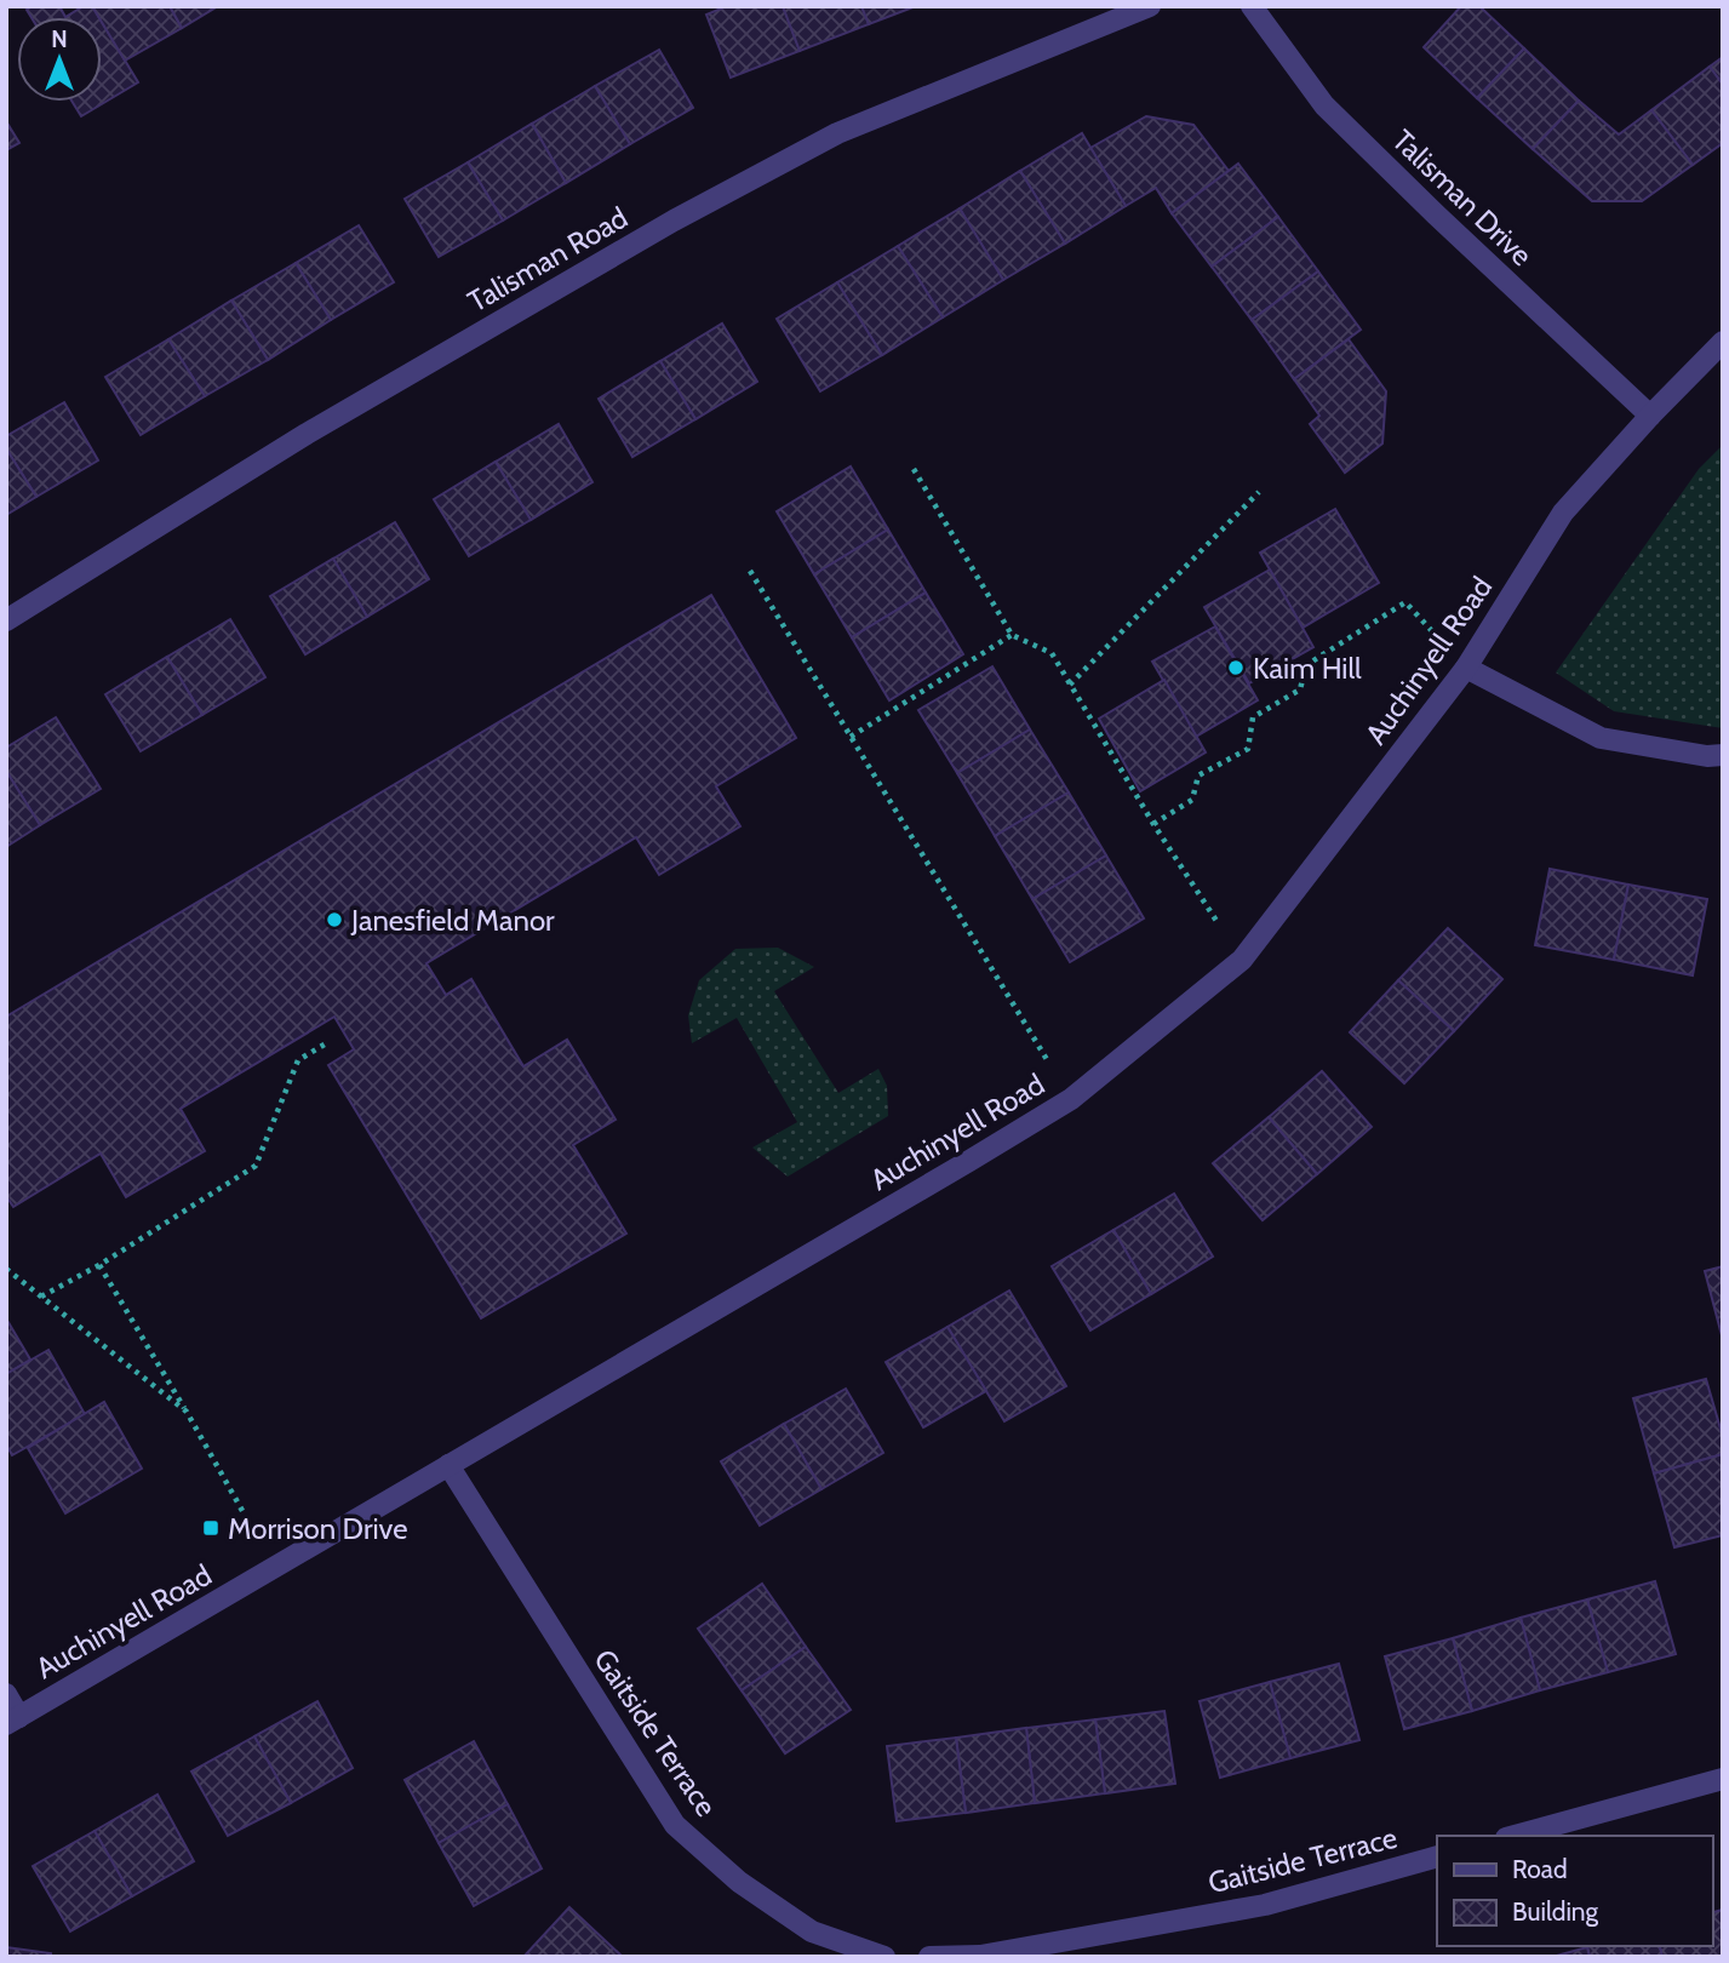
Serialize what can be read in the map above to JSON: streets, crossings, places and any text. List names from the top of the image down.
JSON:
{
  "streets": {
    "street": [
      "Talisman Drive",
      "Talisman Road",
      "Auchinyell Road",
      "Gaitside Terrace"
    ]
  },
  "crossings": [
    ["Talisman Drive", "Auchinyell Road"],
    ["Auchinyell Road", "Gaitside Terrace"]
  ],
  "places": {
    "other": ["Kaim Hill", "Janesfield Manor"],
    "transit": ["Morrison Drive"]
  },
  "legend": ["Road", "Building"],
  "north": "top"
}
